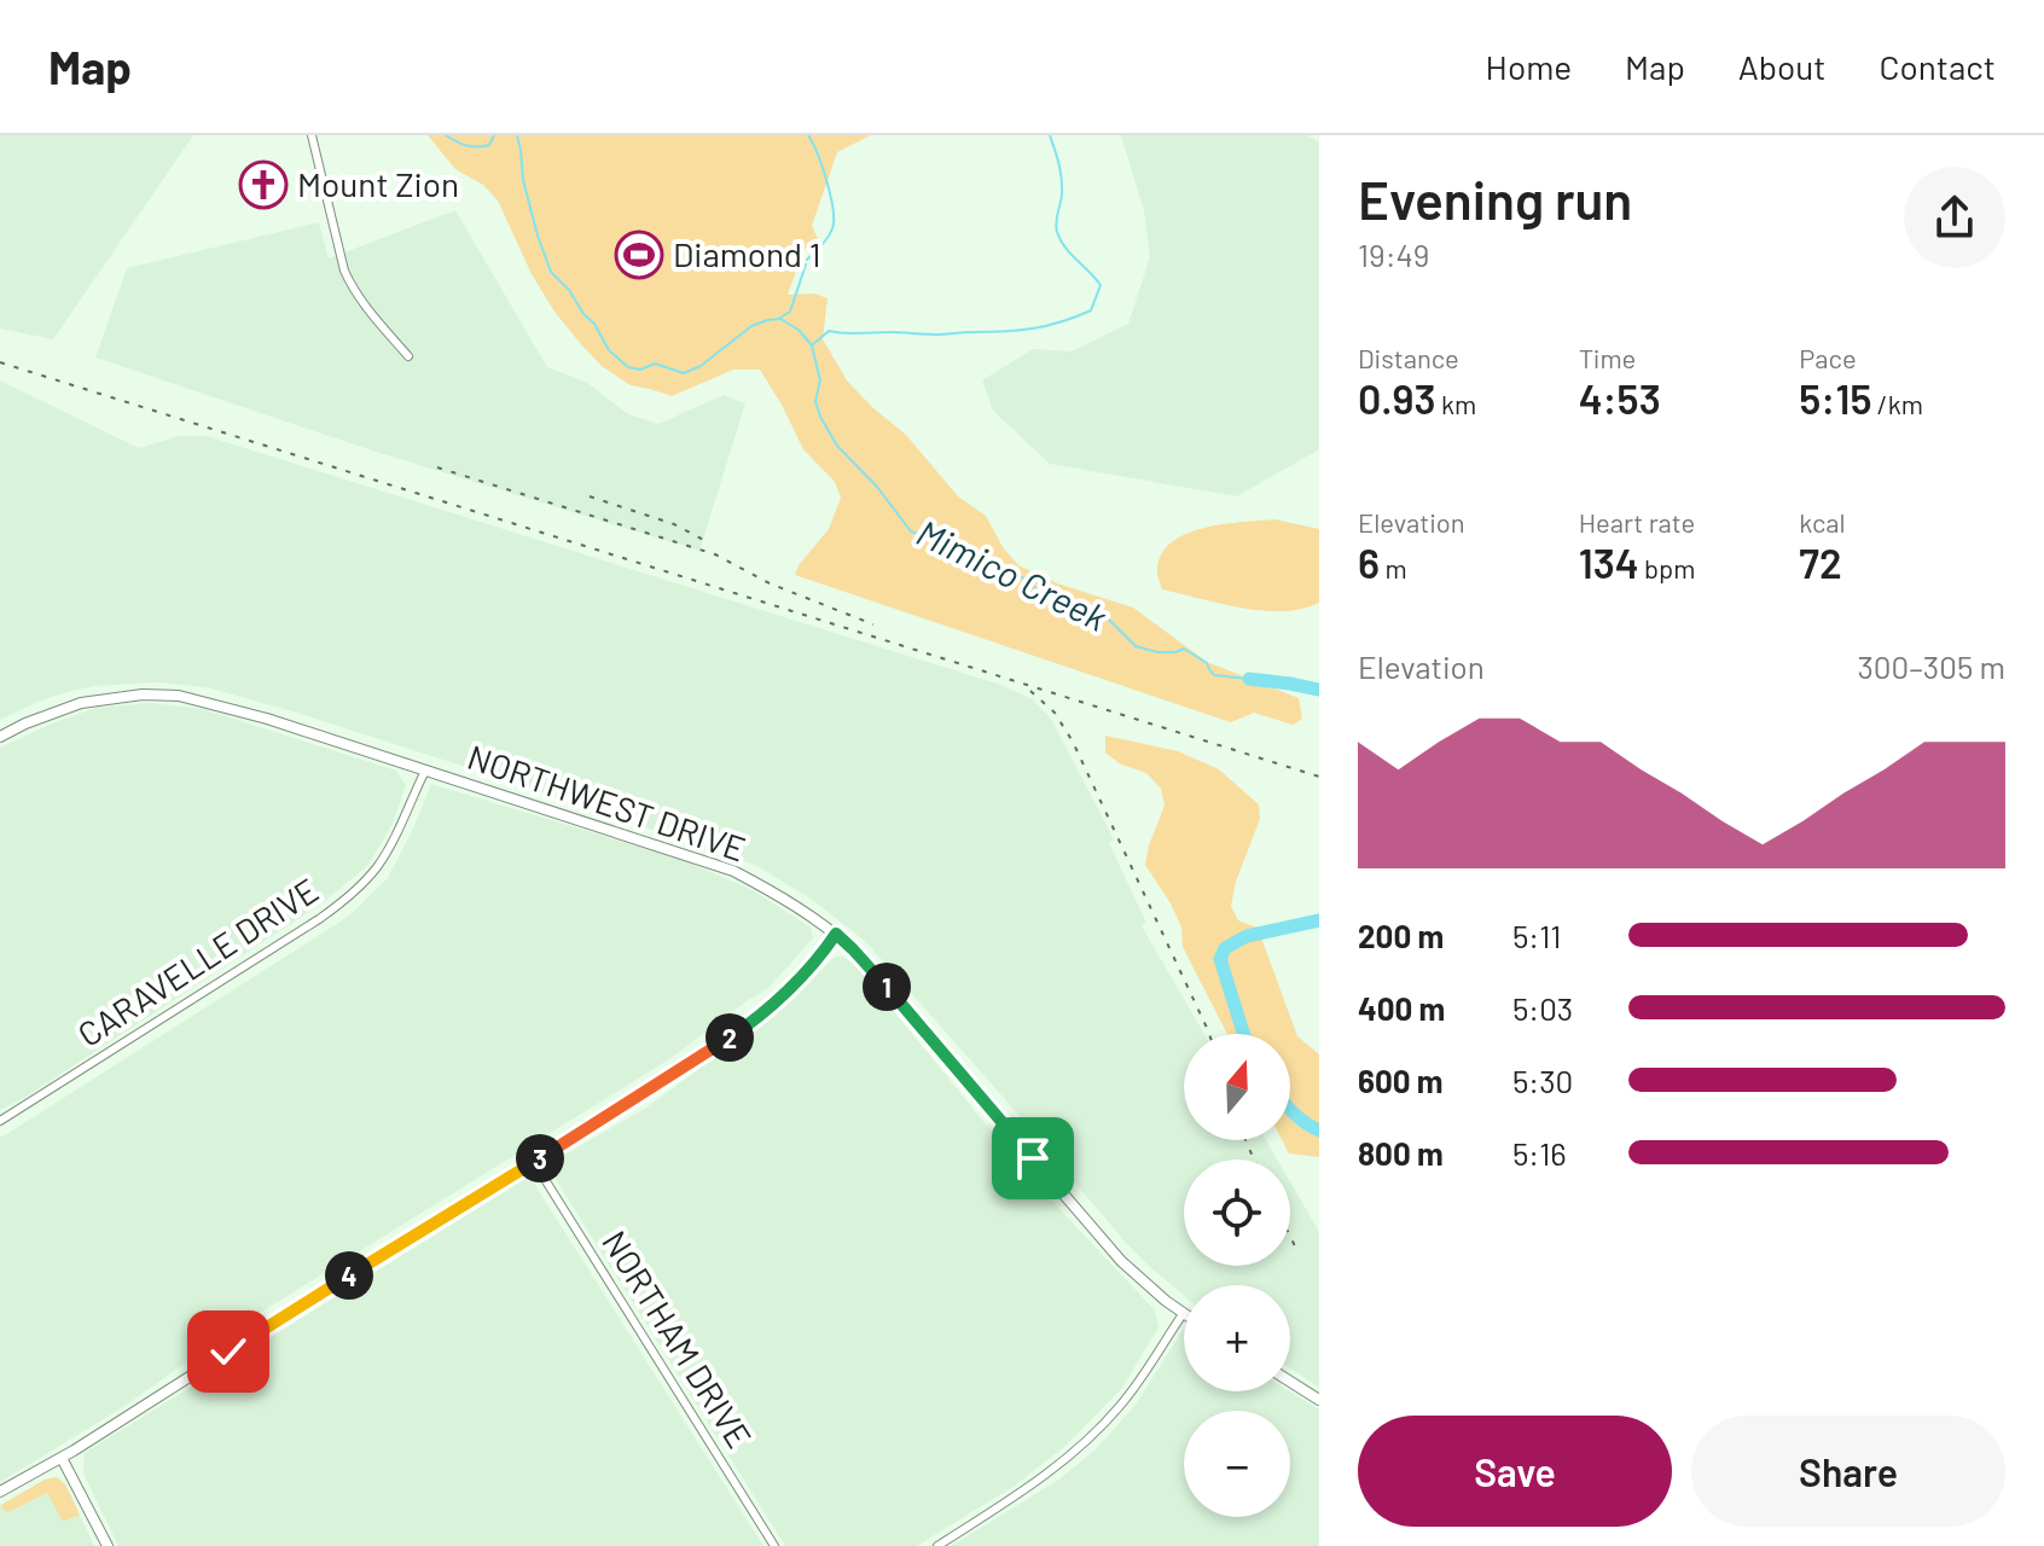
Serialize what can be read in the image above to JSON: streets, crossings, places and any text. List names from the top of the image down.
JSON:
{
  "streets": {
    "street": ["NORTHWEST DRIVE", "CARAVELLE DRIVE", "NORTHAM DRIVE"]
  },
  "crossings": [
    ["NORTHWEST DRIVE", "CARAVELLE DRIVE"]
  ],
  "water": ["Mimico Creek"],
  "places": {
    "church": ["Mount Zion"],
    "sports": ["Diamond 1"]
  },
  "north": "top",
  "page": {
    "header": "Map",
    "nav": [
      "Home",
      "Map",
      "About",
      "Contact"
    ],
    "heading": ["Evening run", "19:49"],
    "stats": [
      ["Distance", "0.93 km"],
      ["Time", "4:53"],
      ["Pace", "5:15 /km"],
      ["Elevation", "6 m"],
      ["Heart rate", "134 bpm"],
      ["kcal", "72"]
    ],
    "chart": ["Elevation", "300–305 m"],
    "list": [
      {
        "name": "200 m",
        "note": "5:11"
      },
      {
        "name": "400 m",
        "note": "5:03"
      },
      {
        "name": "600 m",
        "note": "5:30"
      },
      {
        "name": "800 m",
        "note": "5:16"
      }
    ],
    "pins": [
      "1",
      "2",
      "3",
      "4"
    ],
    "map_buttons": ["+", "−"],
    "buttons": ["Save", "Share"]
  }
}
